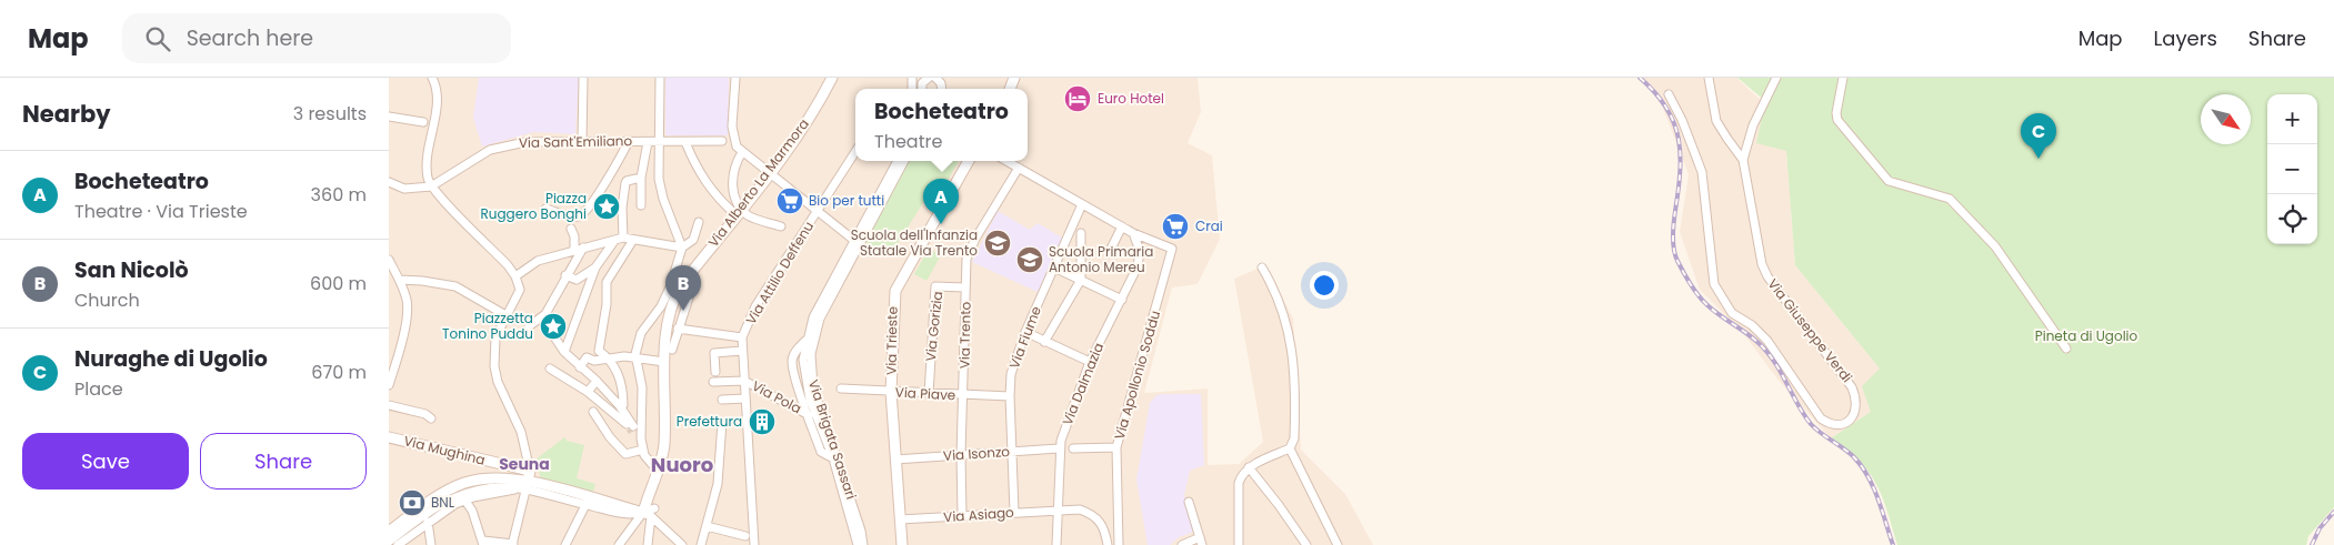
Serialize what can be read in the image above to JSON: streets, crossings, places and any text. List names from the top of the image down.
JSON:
{
  "streets": {
    "street": [
      "Via Sant'Emiliano",
      "Via Alberto La Marmora",
      "Via Attilio Deffenu",
      "Via Gorizia",
      "Via Giuseppe Verdi",
      "Via Trento",
      "Via Fiume",
      "Via Trieste",
      "Via Apollonio Soddu",
      "Via Dalmazia",
      "Via Piave",
      "Via Pola",
      "Via Brigata Sassari",
      "Via Mughina",
      "Via Isonzo",
      "Via Asiago"
    ]
  },
  "crossings": [
    ["Via Attilio Deffenu", "Via Pola"],
    ["Via Gorizia", "Via Trento"],
    ["Via Gorizia", "Via Piave"],
    ["Via Trento", "Via Piave"],
    ["Via Trento", "Via Isonzo"],
    ["Via Trento", "Via Asiago"],
    ["Via Fiume", "Via Piave"],
    ["Via Fiume", "Via Isonzo"],
    ["Via Fiume", "Via Asiago"],
    ["Via Trieste", "Via Piave"],
    ["Via Trieste", "Via Isonzo"],
    ["Via Trieste", "Via Asiago"],
    ["Via Apollonio Soddu", "Via Dalmazia"],
    ["Via Dalmazia", "Via Isonzo"],
    ["Via Dalmazia", "Via Asiago"],
    ["Via Pola", "Via Brigata Sassari"]
  ],
  "districts": ["Seuna", "Nuoro"],
  "parks": ["Pineta di Ugolio"],
  "places": {
    "hotel": ["Euro Hotel"],
    "supermarket": ["Bio per tutti", "Crai"],
    "place": ["Piazza Ruggero Bonghi", "Piazzetta Tonino Puddu"],
    "school or university": ["Scuola dell'Infanzia Statale Via Trento", "Scuola Primaria Antonio Mereu"],
    "building": ["Prefettura"],
    "bank": ["BNL"]
  },
  "north": "bottom right",
  "page": {
    "header": "Map",
    "search": "Search here",
    "nav": ["Map", "Layers", "Share"],
    "heading": ["Nearby", "3 results"],
    "popup": ["Bocheteatro", "Theatre"],
    "map_buttons": ["+", "−"],
    "pins": ["C", "A", "B"],
    "list": [
      {
        "mark": "A",
        "name": "Bocheteatro",
        "note": "Theatre · Via Trieste",
        "value": "360 m"
      },
      {
        "mark": "B",
        "name": "San Nicolò",
        "note": "Church",
        "value": "600 m"
      },
      {
        "mark": "C",
        "name": "Nuraghe di Ugolio",
        "note": "Place",
        "value": "670 m"
      }
    ],
    "buttons": ["Save", "Share"]
  }
}
